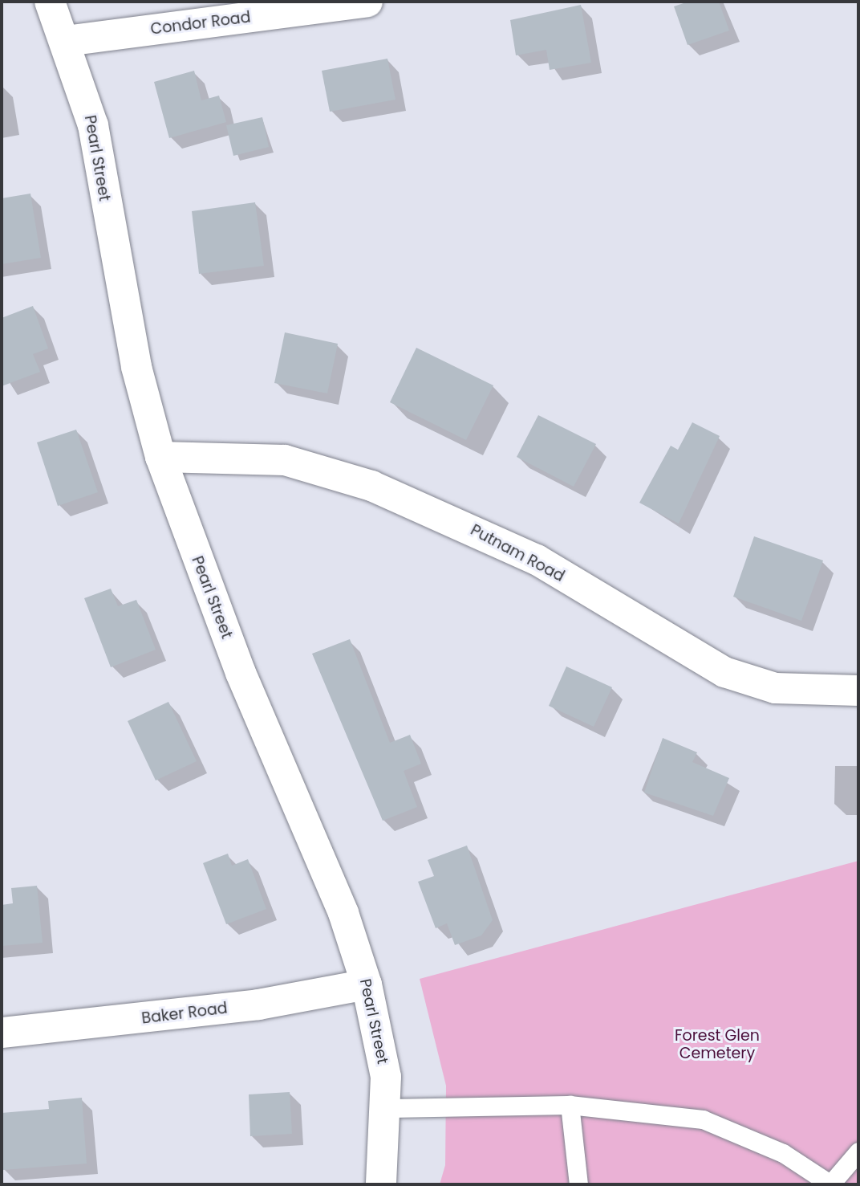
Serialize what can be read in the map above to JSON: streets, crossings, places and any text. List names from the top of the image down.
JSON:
{
  "streets": {
    "street": [
      "Condor Road",
      "Pearl Street",
      "Putnam Road",
      "Baker Road"
    ]
  },
  "crossings": [
    ["Condor Road", "Pearl Street"],
    ["Pearl Street", "Putnam Road"],
    ["Pearl Street", "Baker Road"]
  ],
  "parks": ["Forest Glen Cemetery"]
}
